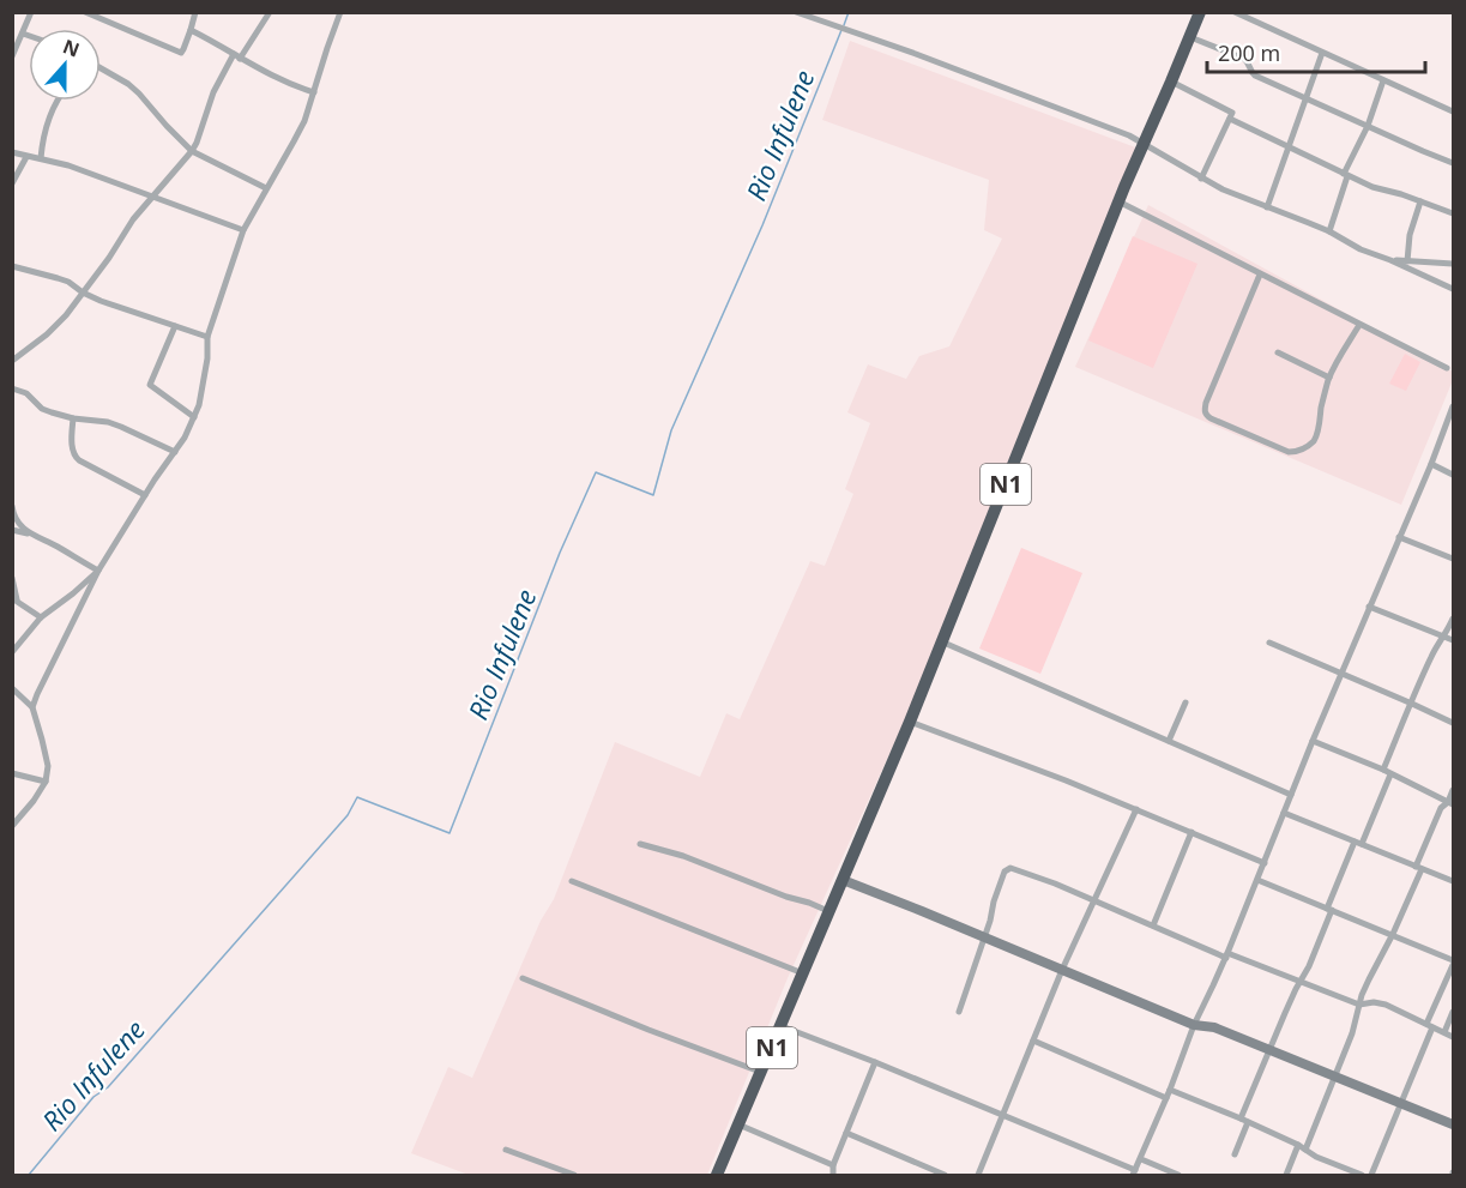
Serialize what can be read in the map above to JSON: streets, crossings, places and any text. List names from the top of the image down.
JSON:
{
  "streets": {
    "highway": ["N1"]
  },
  "water": ["Rio Infulene"],
  "scale_bar": "200 m",
  "north": "top"
}
